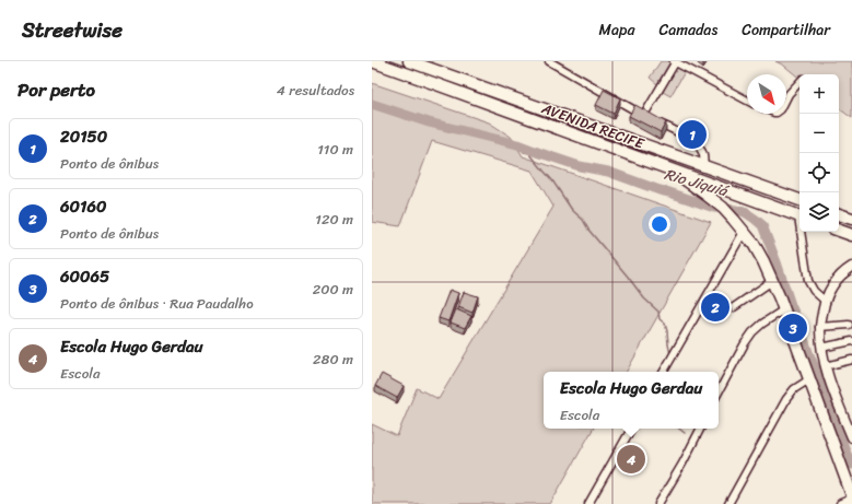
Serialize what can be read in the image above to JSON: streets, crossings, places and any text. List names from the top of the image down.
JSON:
{
  "streets": {
    "main road": ["AVENIDA RECIFE"]
  },
  "water": ["Rio Jiquiá"],
  "north": "bottom right",
  "page": {
    "header": "Streetwise",
    "nav": ["Mapa", "Camadas", "Compartilhar"],
    "heading": ["Por perto", "4 resultados"],
    "map_buttons": ["+", "−"],
    "list": [
      {
        "mark": "1",
        "name": "20150",
        "note": "Ponto de ônibus",
        "value": "110 m"
      },
      {
        "mark": "2",
        "name": "60160",
        "note": "Ponto de ônibus",
        "value": "120 m"
      },
      {
        "mark": "3",
        "name": "60065",
        "note": "Ponto de ônibus · Rua Paudalho",
        "value": "200 m"
      },
      {
        "mark": "4",
        "name": "Escola Hugo Gerdau",
        "note": "Escola",
        "value": "280 m"
      }
    ],
    "pins": [
      "1",
      "2",
      "3",
      "4"
    ],
    "popup": ["Escola Hugo Gerdau", "Escola"]
  }
}
